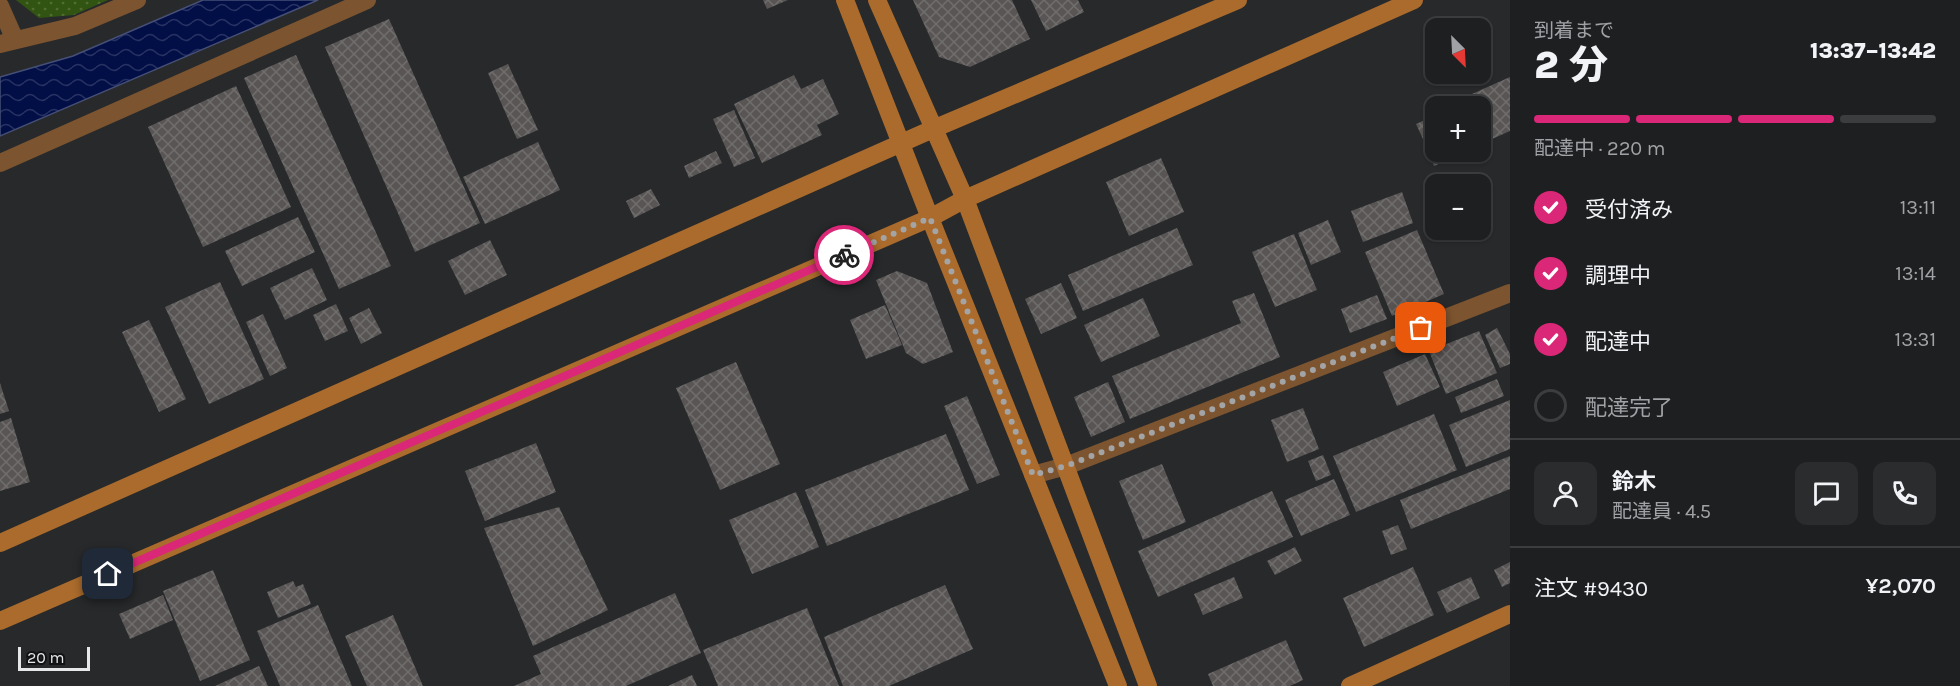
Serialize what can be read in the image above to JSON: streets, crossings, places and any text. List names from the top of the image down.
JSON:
{
  "scale_bar": "20 m",
  "north": "bottom right",
  "page": {
    "heading": ["2 分", "到着まで", "13:37–13:42"],
    "panel": [
      "鈴木",
      "配達員 · 4.5",
      "注文 #9430",
      "¥2,070"
    ],
    "map_buttons": ["+", "−"],
    "bar": "配達中 · 220 m",
    "list": [
      ["受付済み", "13:11"],
      ["調理中", "13:14"],
      ["配達中", "13:31"],
      "配達完了"
    ],
    "scale": "20 m"
  }
}
